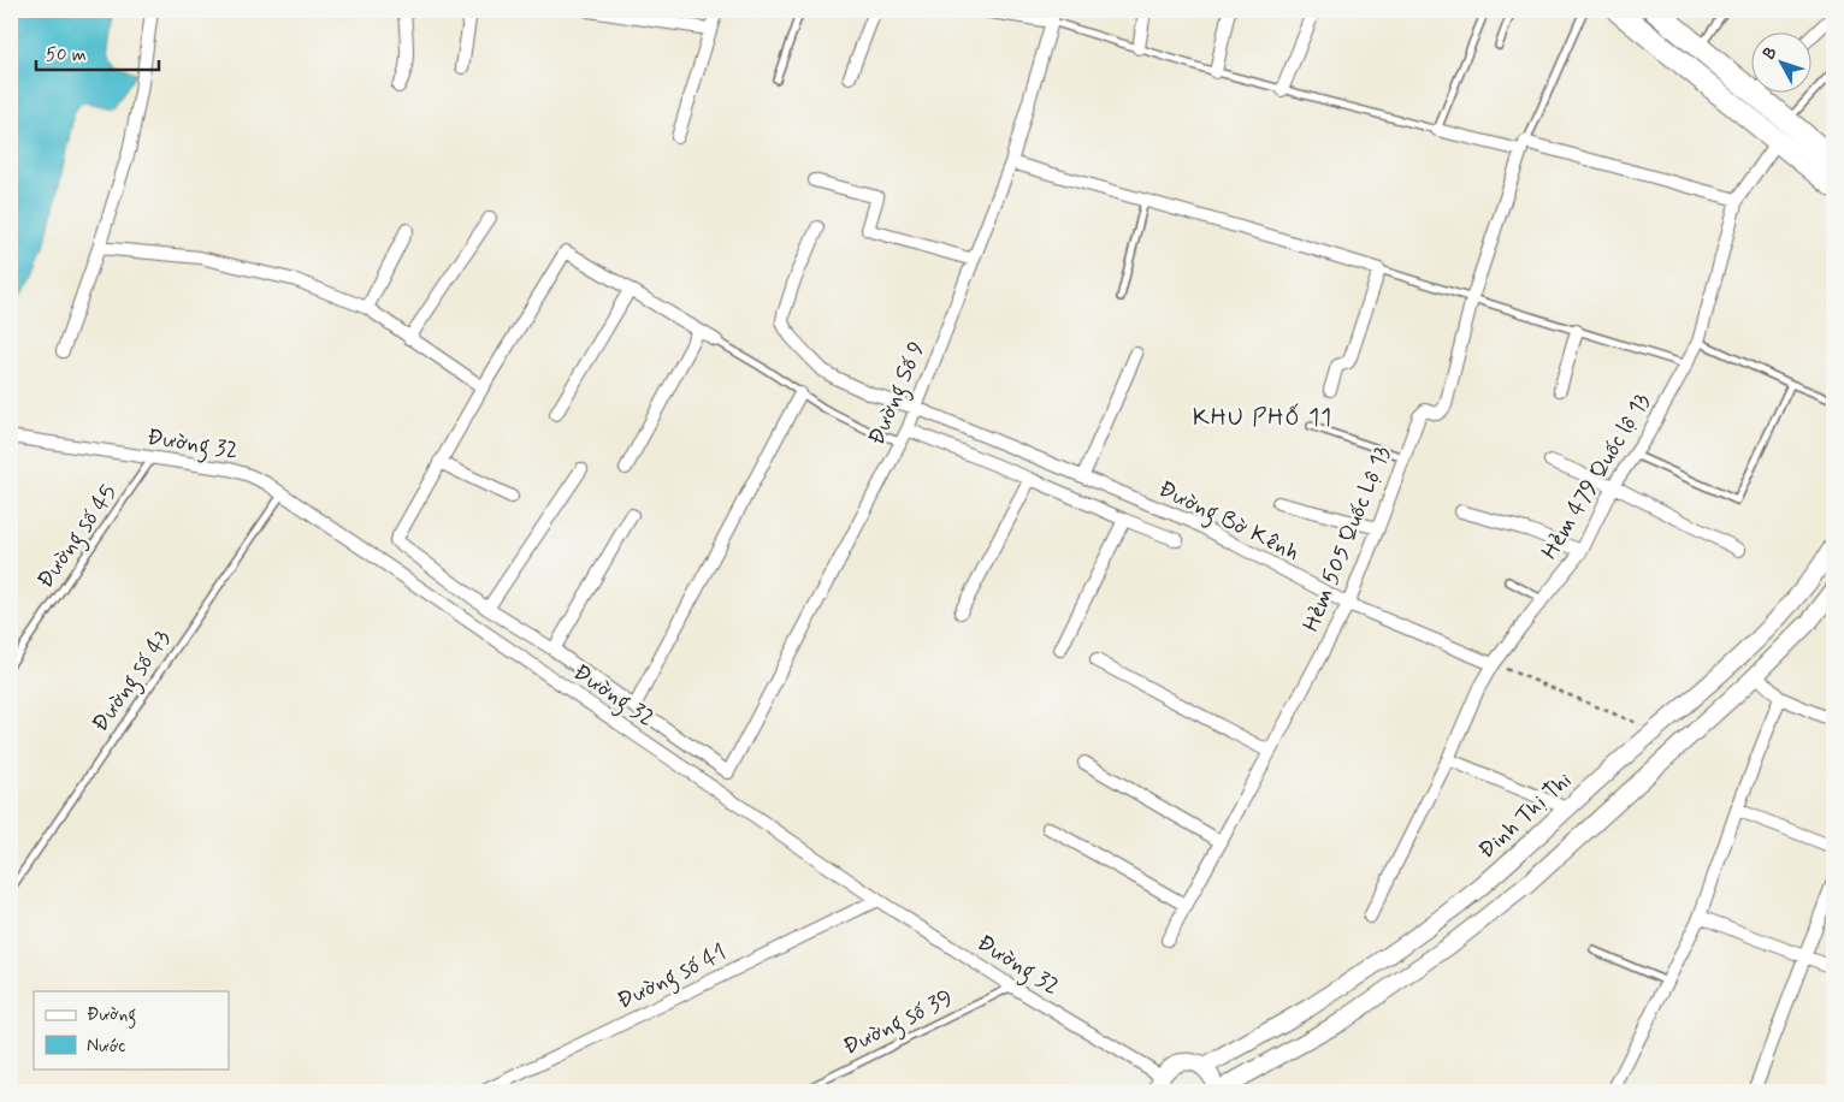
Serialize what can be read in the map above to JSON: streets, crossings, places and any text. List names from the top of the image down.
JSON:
{
  "streets": {
    "street": [
      "Đường Số 9",
      "Đường 32",
      "Hẻm 479 Quốc lộ 13",
      "Đường Bờ Kênh",
      "Hẻm 505 Quốc Lộ 13",
      "Đinh Thị Thi",
      "Đường số 41"
    ],
    "lane": ["Đường số 45", "Đường số 43", "Đường số 39"]
  },
  "crossings": [
    ["Đường Số 9", "Đường Bờ Kênh"],
    ["Đường 32", "Đường số 45"],
    ["Đường 32", "Đường số 43"],
    ["Đường 32", "Đường số 41"],
    ["Đường 32", "Đường số 39"],
    ["Hẻm 479 Quốc lộ 13", "Đường Bờ Kênh"],
    ["Đường Bờ Kênh", "Hẻm 505 Quốc Lộ 13"]
  ],
  "districts": ["KHU PHỐ 11"],
  "legend": ["Đường", "Nước"],
  "scale_bar": "50 m",
  "north": "top left"
}
